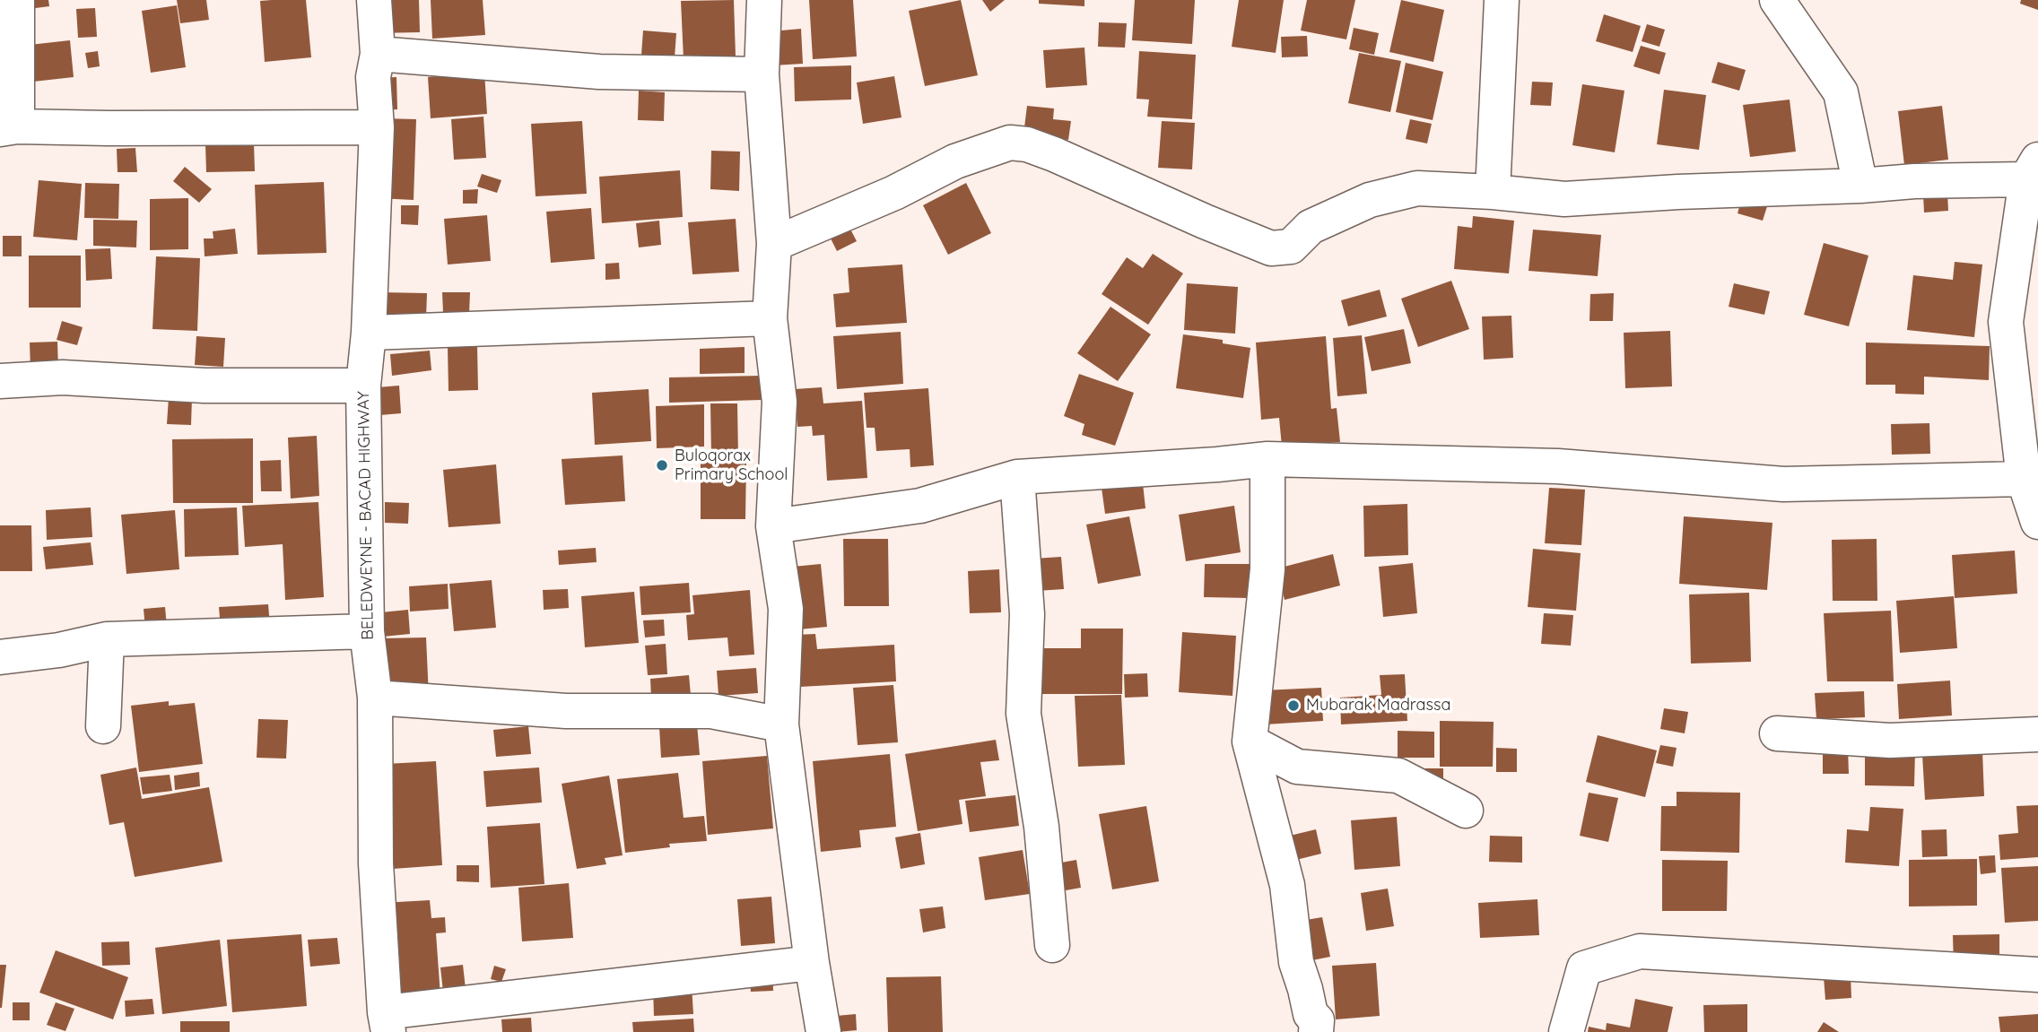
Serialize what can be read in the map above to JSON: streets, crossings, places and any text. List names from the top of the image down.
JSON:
{
  "streets": {
    "street": ["BELEDWEYNE - BACAD HIGHWAY"]
  },
  "places": ["Buloqorax Primary School", "Mubarak Madrassa"]
}
